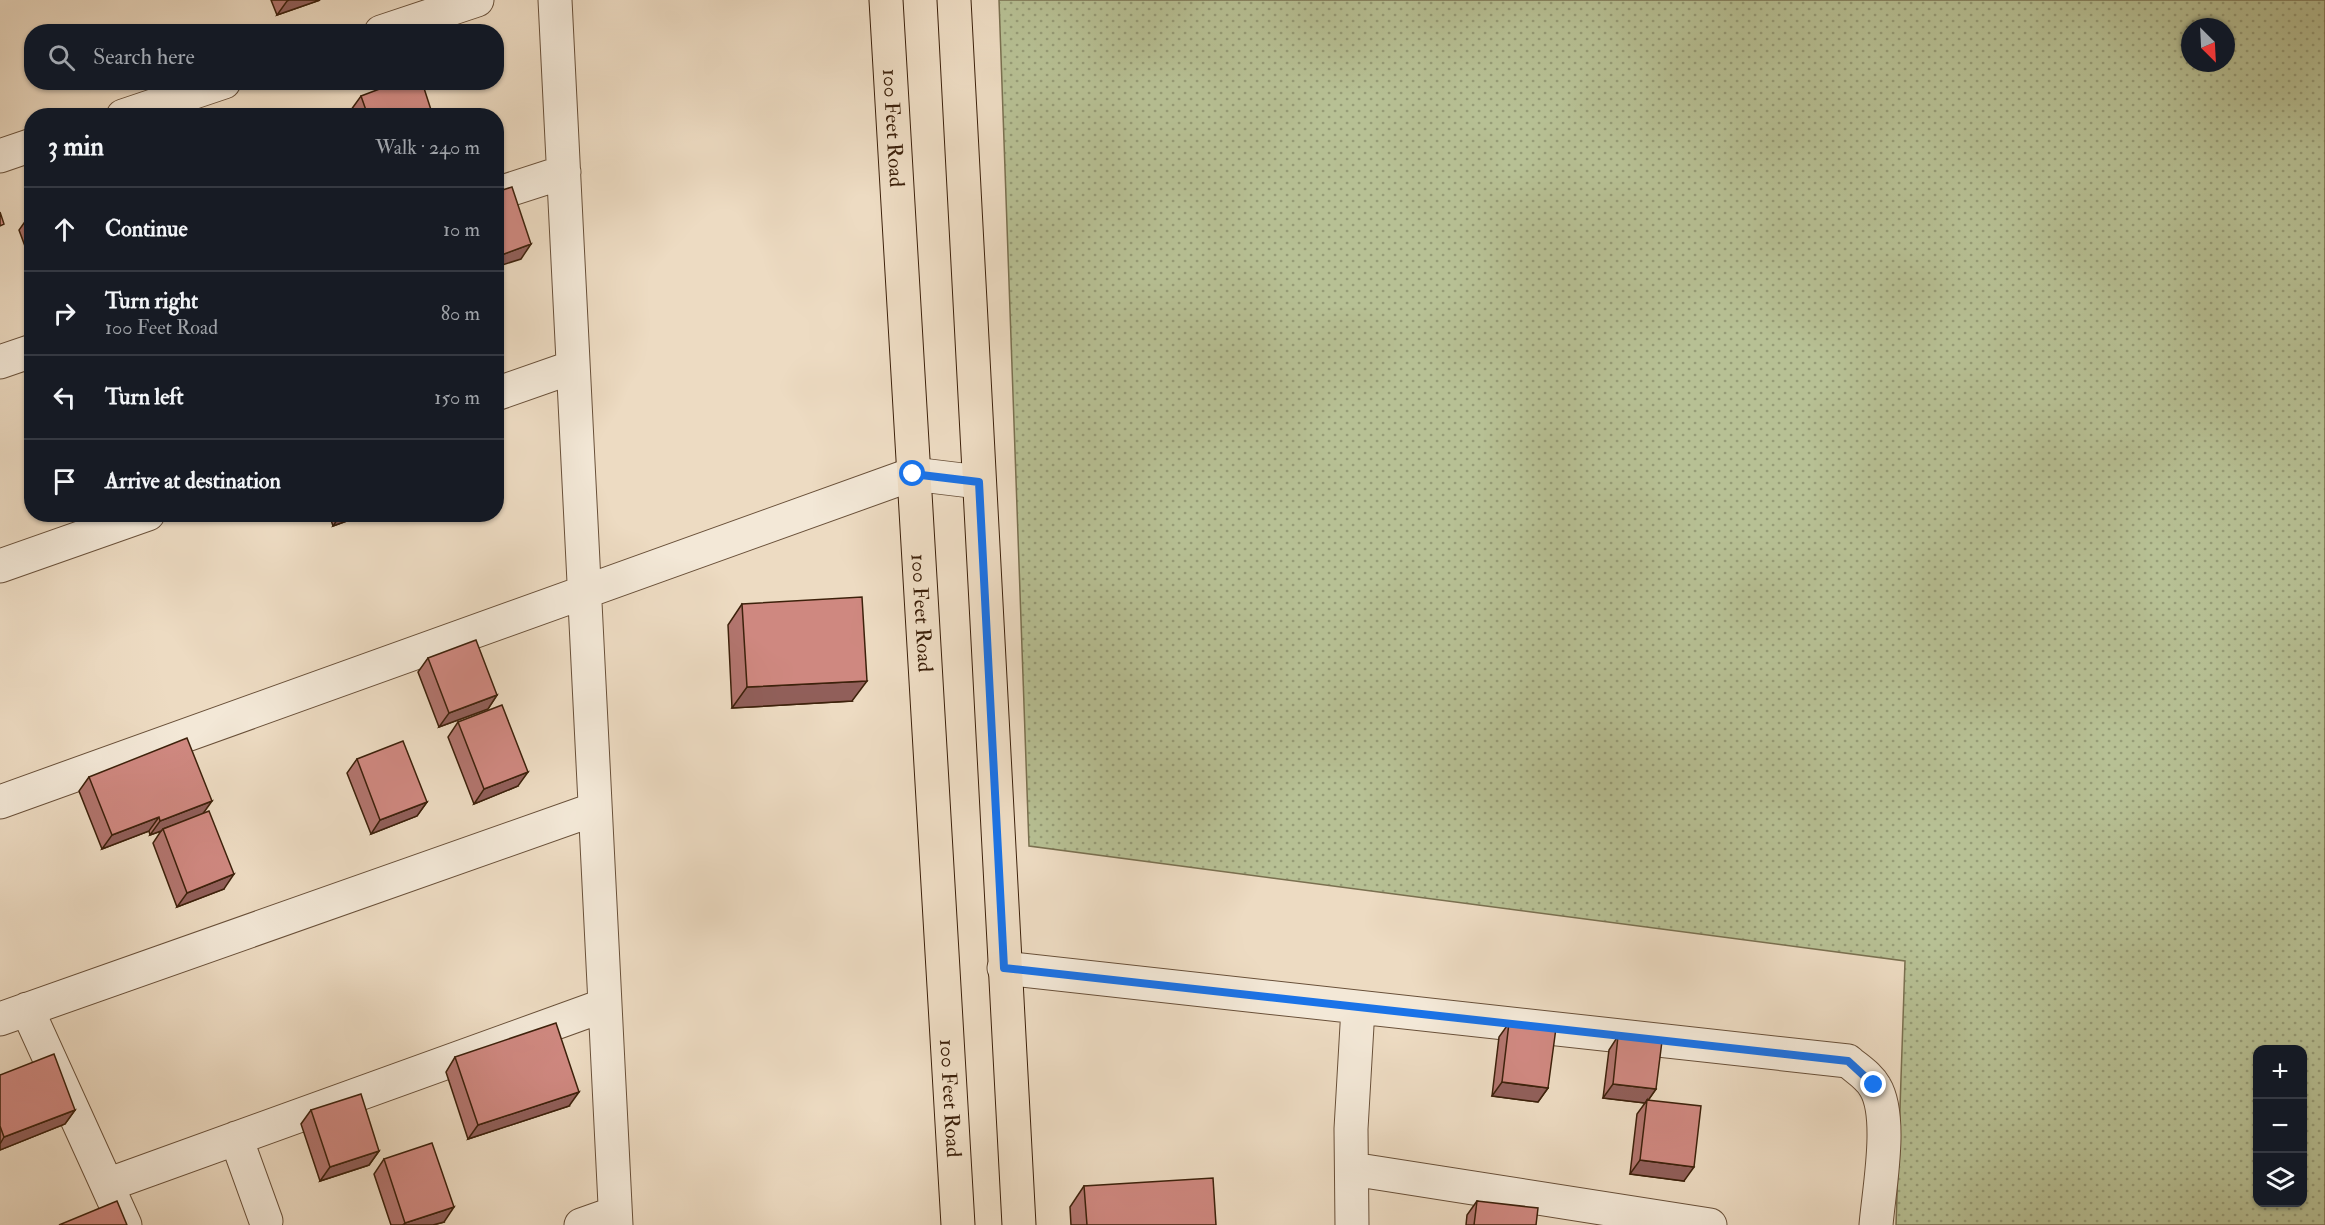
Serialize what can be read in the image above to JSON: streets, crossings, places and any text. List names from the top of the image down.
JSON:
{
  "streets": {
    "main road": ["100 Feet Road"]
  },
  "north": "bottom right",
  "page": {
    "search": "Search here",
    "heading": ["3 min", "Walk · 240 m"],
    "list": [
      ["Continue", "10 m"],
      ["Turn right", "100 Feet Road", "80 m"],
      ["Turn left", "150 m"],
      "Arrive at destination"
    ],
    "map_buttons": ["+", "−"]
  }
}
